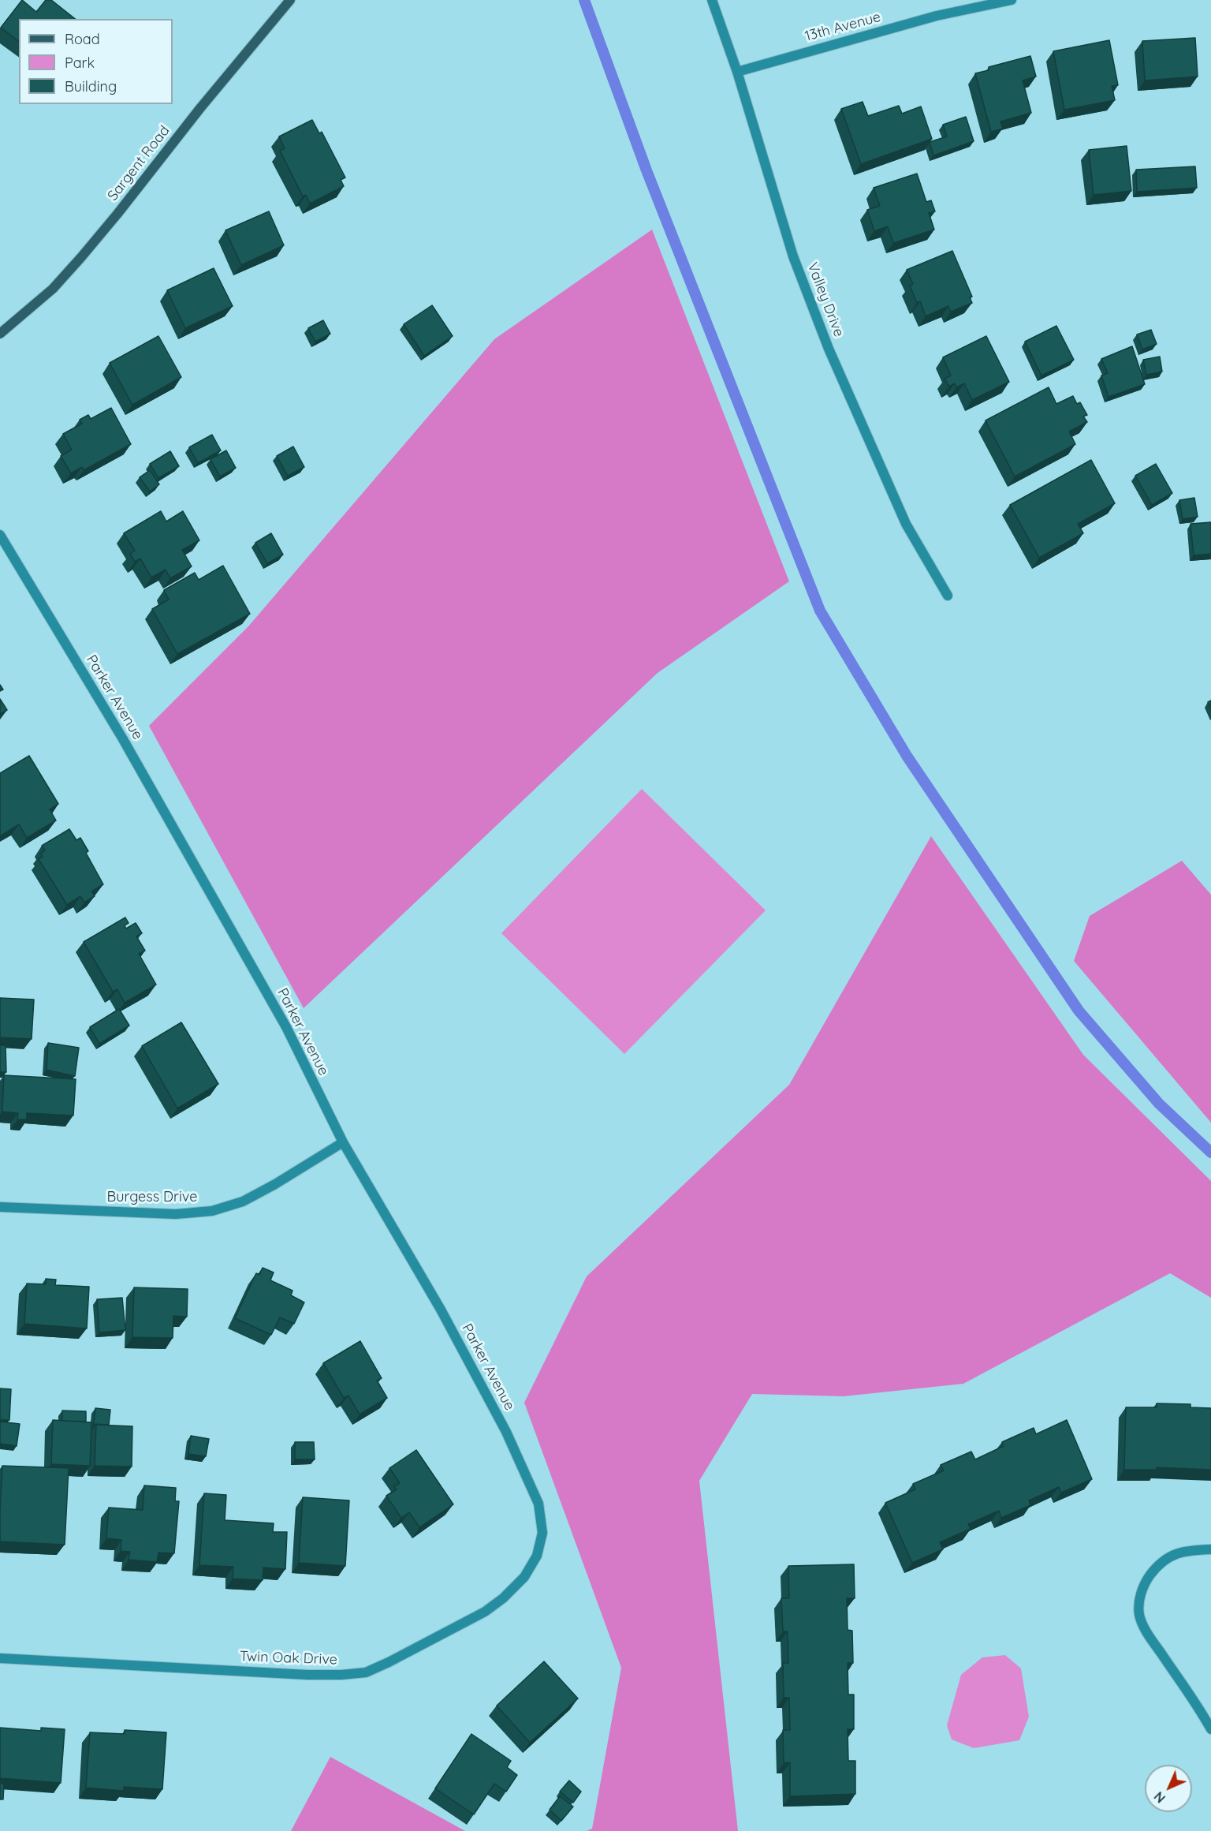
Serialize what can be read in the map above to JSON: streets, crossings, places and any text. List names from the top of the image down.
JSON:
{
  "streets": {
    "main road": ["Sargent Road"],
    "street": [
      "13th Avenue",
      "Valley Drive",
      "Parker Avenue",
      "Burgess Drive",
      "Twin Oak Drive"
    ]
  },
  "crossings": [
    ["13th Avenue", "Valley Drive"],
    ["Parker Avenue", "Burgess Drive"],
    ["Parker Avenue", "Twin Oak Drive"]
  ],
  "legend": ["Road", "Park", "Building"],
  "north": "bottom left"
}
